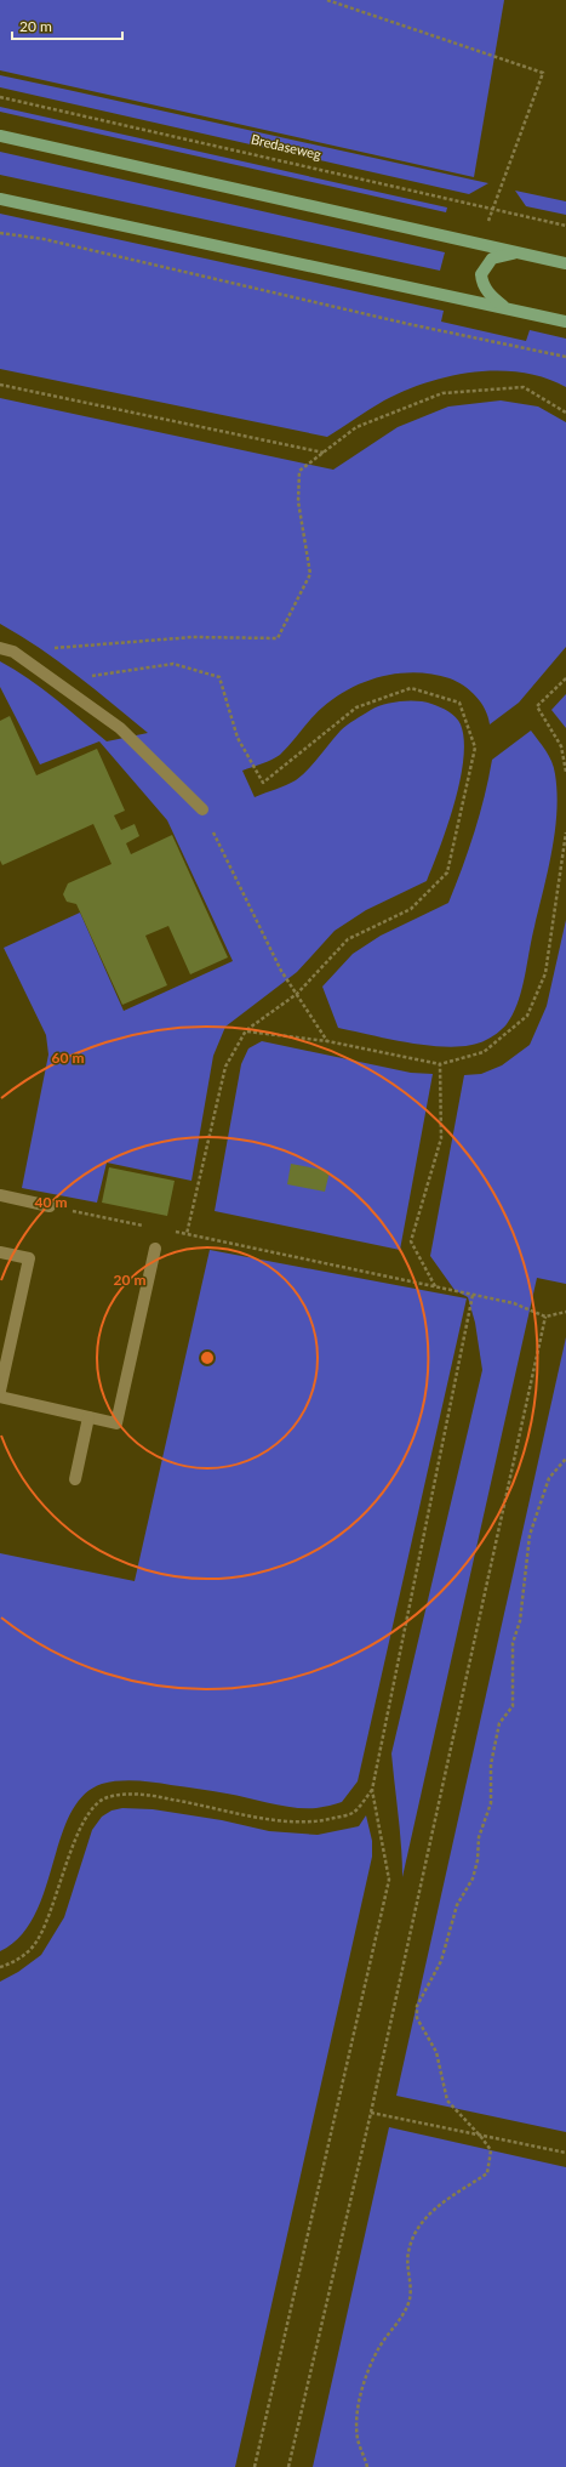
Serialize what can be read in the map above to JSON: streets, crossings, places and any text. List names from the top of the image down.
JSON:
{
  "streets": {
    "path": ["Bredaseweg"]
  },
  "scale_bar": "20 m",
  "rings": ["60 m", "40 m", "20 m"]
}
